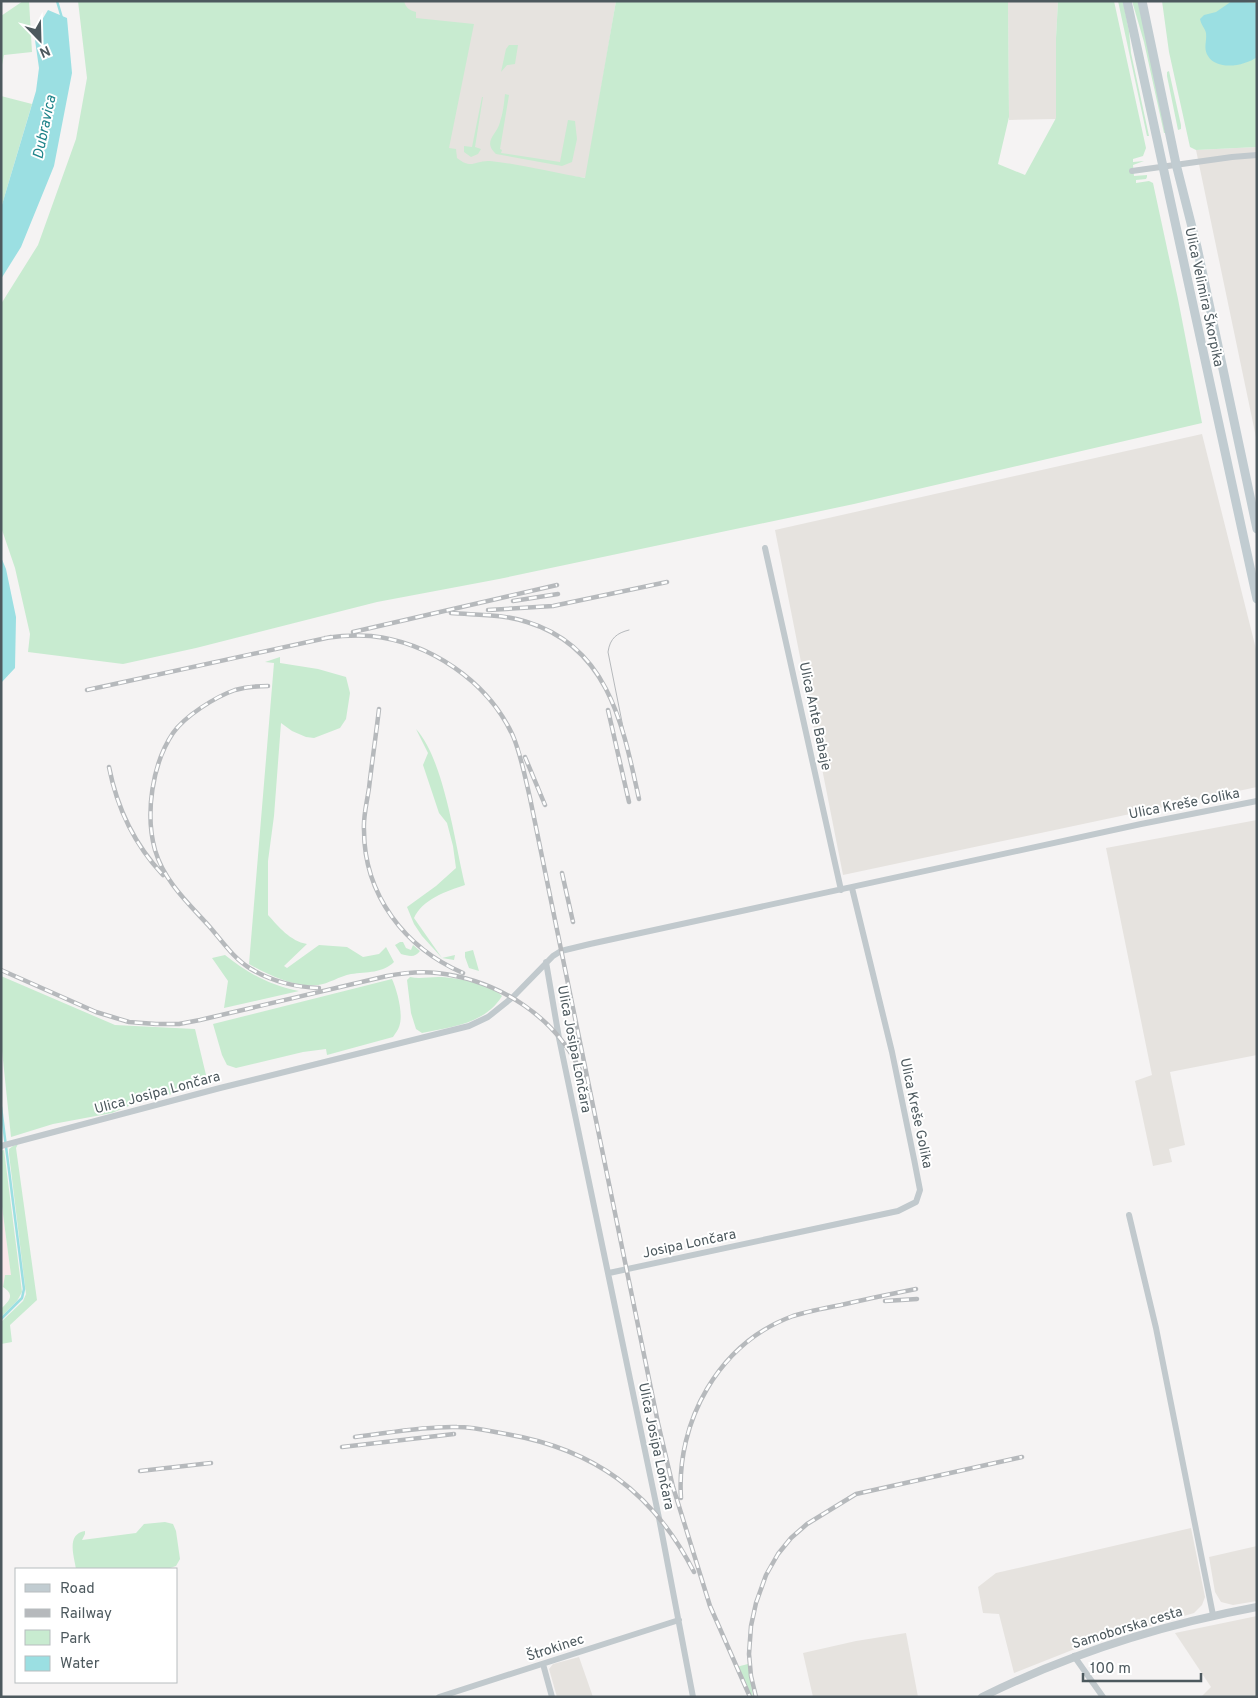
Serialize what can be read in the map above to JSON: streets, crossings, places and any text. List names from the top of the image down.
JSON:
{
  "streets": {
    "main road": ["Ulica Velimira Škorpika"],
    "street": [
      "Ulica Ante Babaje",
      "Ulica Kreše Golika",
      "Ulica Josipa Lončara",
      "Josipa Lončara",
      "Samoborska cesta",
      "Štrokinec"
    ]
  },
  "crossings": [
    ["Ulica Ante Babaje", "Ulica Kreše Golika"],
    ["Ulica Kreše Golika", "Ulica Josipa Lončara"],
    ["Ulica Kreše Golika", "Josipa Lončara"],
    ["Ulica Josipa Lončara", "Josipa Lončara"],
    ["Ulica Josipa Lončara", "Štrokinec"]
  ],
  "water": ["Dubravica"],
  "legend": [
    "Road",
    "Railway",
    "Park",
    "Water"
  ],
  "scale_bar": "100 m",
  "north": "bottom right"
}
